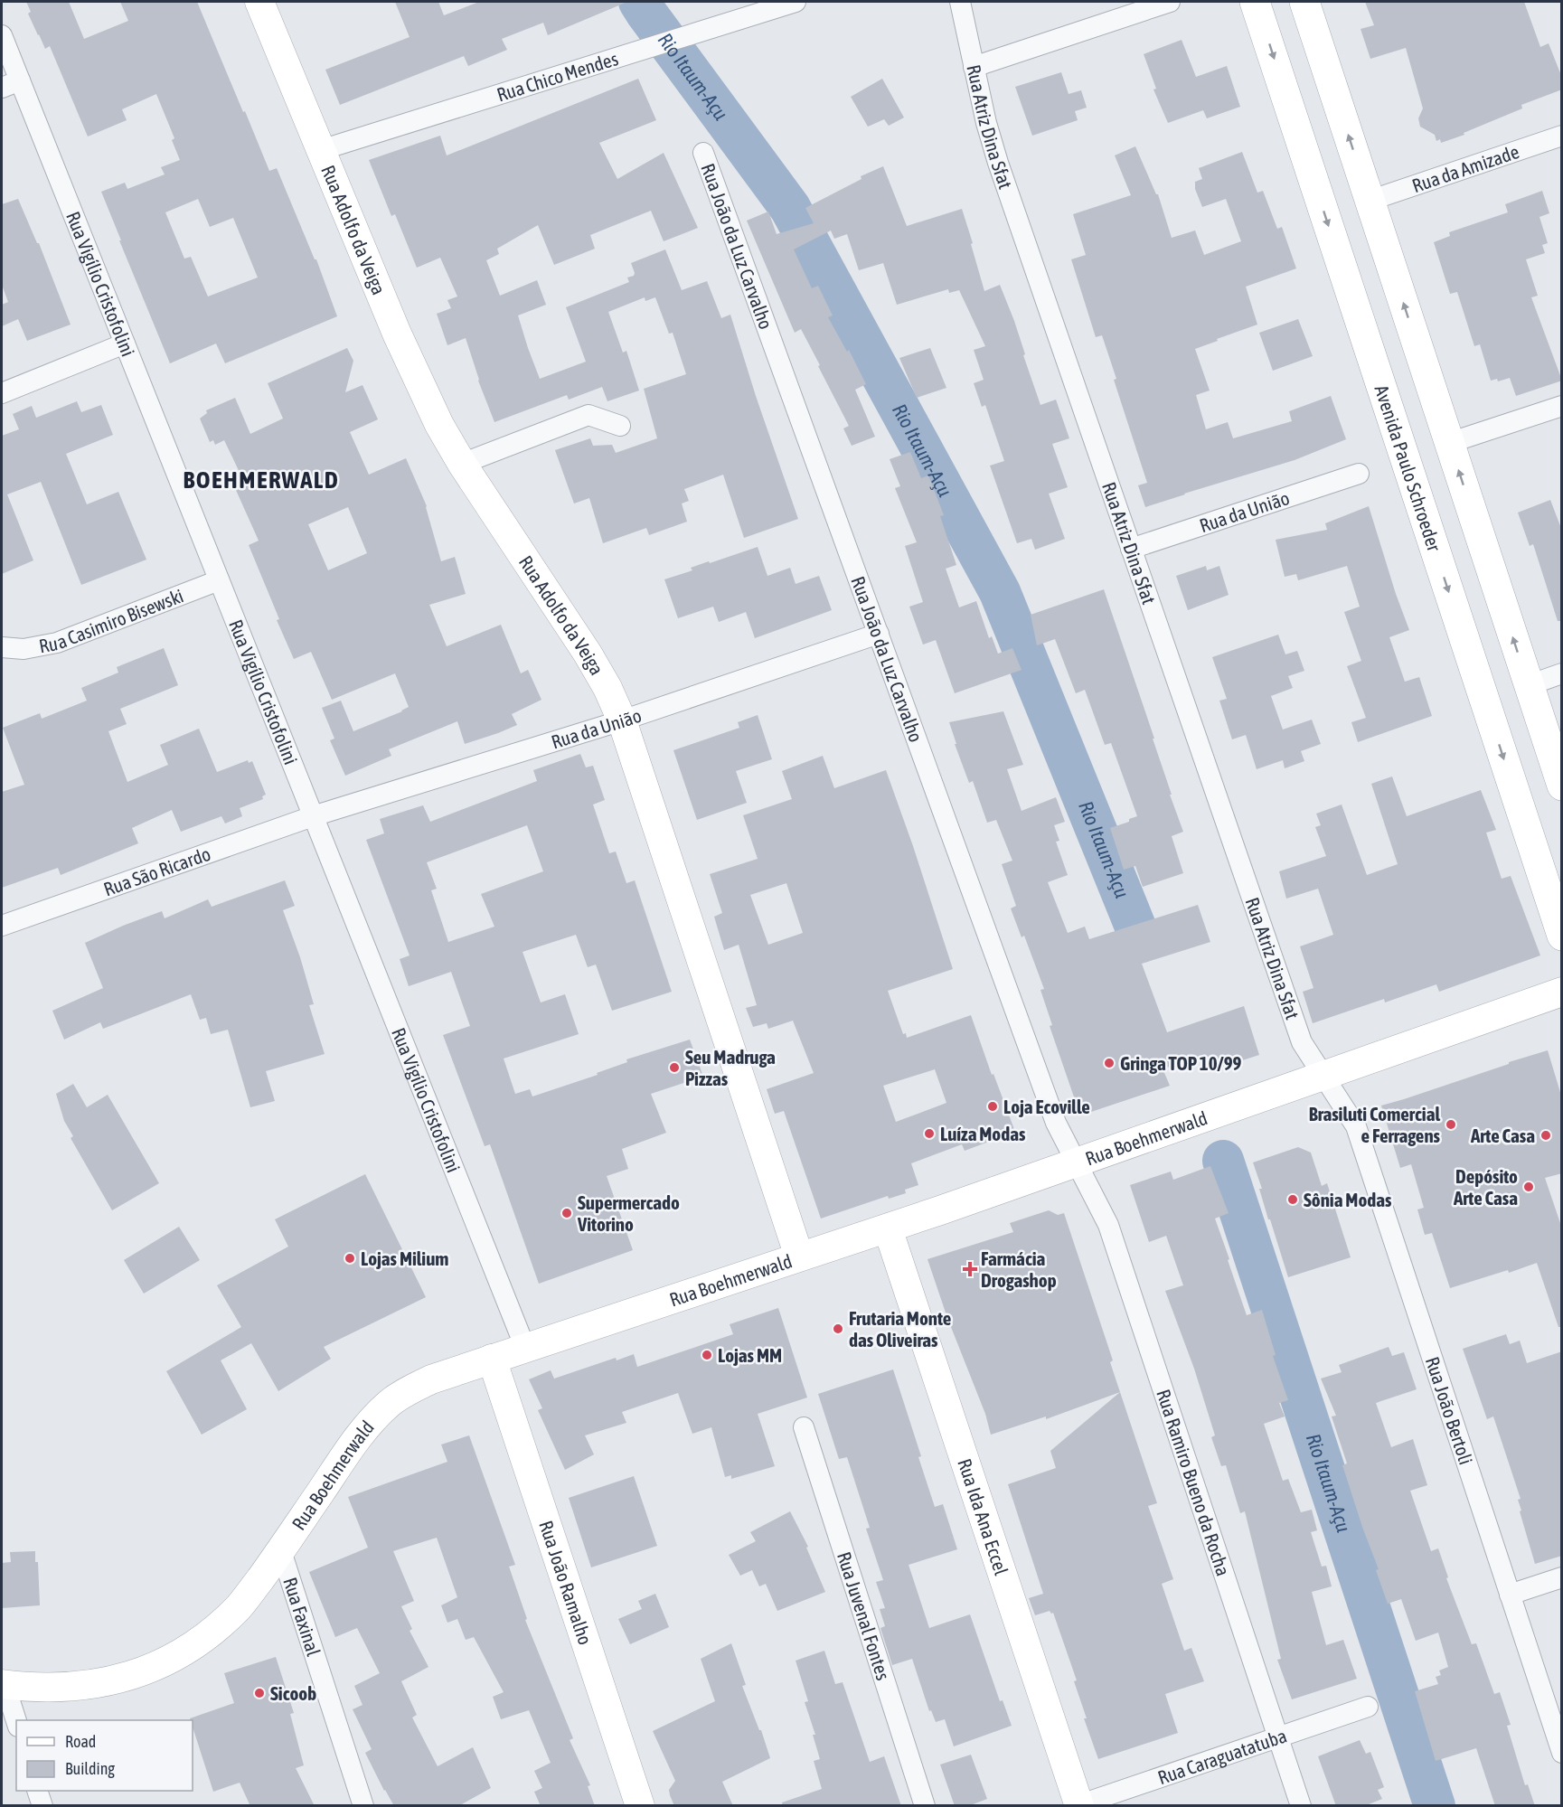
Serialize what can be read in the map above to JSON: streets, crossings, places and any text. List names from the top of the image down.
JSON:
{
  "streets": {
    "main road": ["Avenida Paulo Schroeder"],
    "street": [
      "Rua Chico Mendes",
      "Rua Atriz Dina Sfat",
      "Rua da Amizade",
      "Rua Adolfo da Veiga",
      "Rua João da Luz Carvalho",
      "Rua Vigílio Cristofolini",
      "Rua da União",
      "Rua Casimiro Bisewski",
      "Rua São Ricardo",
      "Rua Boehmerwald",
      "Rua João Bertoli",
      "Rua Ramiro Bueno da Rocha",
      "Rua Ida Ana Eccel",
      "Rua João Ramalho",
      "Rua Faxinal",
      "Rua Juvenal Fontes",
      "Rua Caraguatatuba"
    ]
  },
  "crossings": [
    ["Rua Chico Mendes", "Rua Adolfo da Veiga"],
    ["Rua Atriz Dina Sfat", "Rua da União"],
    ["Rua Atriz Dina Sfat", "Rua Boehmerwald"],
    ["Rua Atriz Dina Sfat", "Rua João Bertoli"],
    ["Rua Adolfo da Veiga", "Rua da União"],
    ["Rua Adolfo da Veiga", "Rua Boehmerwald"],
    ["Rua João da Luz Carvalho", "Rua da União"],
    ["Rua João da Luz Carvalho", "Rua Boehmerwald"],
    ["Rua João da Luz Carvalho", "Rua Ramiro Bueno da Rocha"],
    ["Rua Vigílio Cristofolini", "Rua da União"],
    ["Rua Vigílio Cristofolini", "Rua Casimiro Bisewski"],
    ["Rua Vigílio Cristofolini", "Rua São Ricardo"],
    ["Rua Vigílio Cristofolini", "Rua Boehmerwald"],
    ["Rua da União", "Rua São Ricardo"],
    ["Rua Boehmerwald", "Rua João Bertoli"],
    ["Rua Boehmerwald", "Rua Ramiro Bueno da Rocha"],
    ["Rua Boehmerwald", "Rua Ida Ana Eccel"],
    ["Rua Boehmerwald", "Rua João Ramalho"],
    ["Rua Boehmerwald", "Rua Faxinal"],
    ["Rua Ramiro Bueno da Rocha", "Rua Caraguatatuba"],
    ["Rua Ida Ana Eccel", "Rua Caraguatatuba"]
  ],
  "districts": ["BOEHMERWALD"],
  "water": ["Rio Itaum-Açu"],
  "places": {
    "other": [
      "Gringa TOP 10/99",
      "Seu Madruga Pizzas",
      "Loja Ecoville",
      "Brasiluti Comercial e Ferragens",
      "Luíza Modas",
      "Arte Casa",
      "Depósito Arte Casa",
      "Sônia Modas",
      "Supermercado Vitorino",
      "Lojas Milium",
      "Frutaria Monte das Oliveiras",
      "Lojas MM",
      "Sicoob"
    ],
    "health": ["Farmácia Drogashop"]
  },
  "legend": ["Road", "Building"]
}
